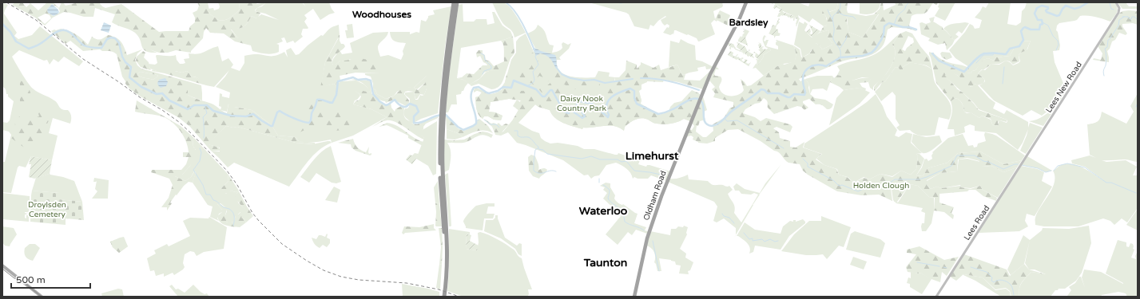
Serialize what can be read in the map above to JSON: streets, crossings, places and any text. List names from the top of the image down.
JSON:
{
  "streets": {
    "highway": ["Oldham Road"],
    "main road": ["Lees New Road", "Lees Road"]
  },
  "crossings": [
    ["Lees New Road", "Lees Road"]
  ],
  "districts": [
    "Woodhouses",
    "Bardsley",
    "Limehurst",
    "Waterloo",
    "Taunton"
  ],
  "parks": ["Daisy Nook Country Park", "Holden Clough", "Droylsden Cemetery"],
  "scale_bar": "500 m"
}
